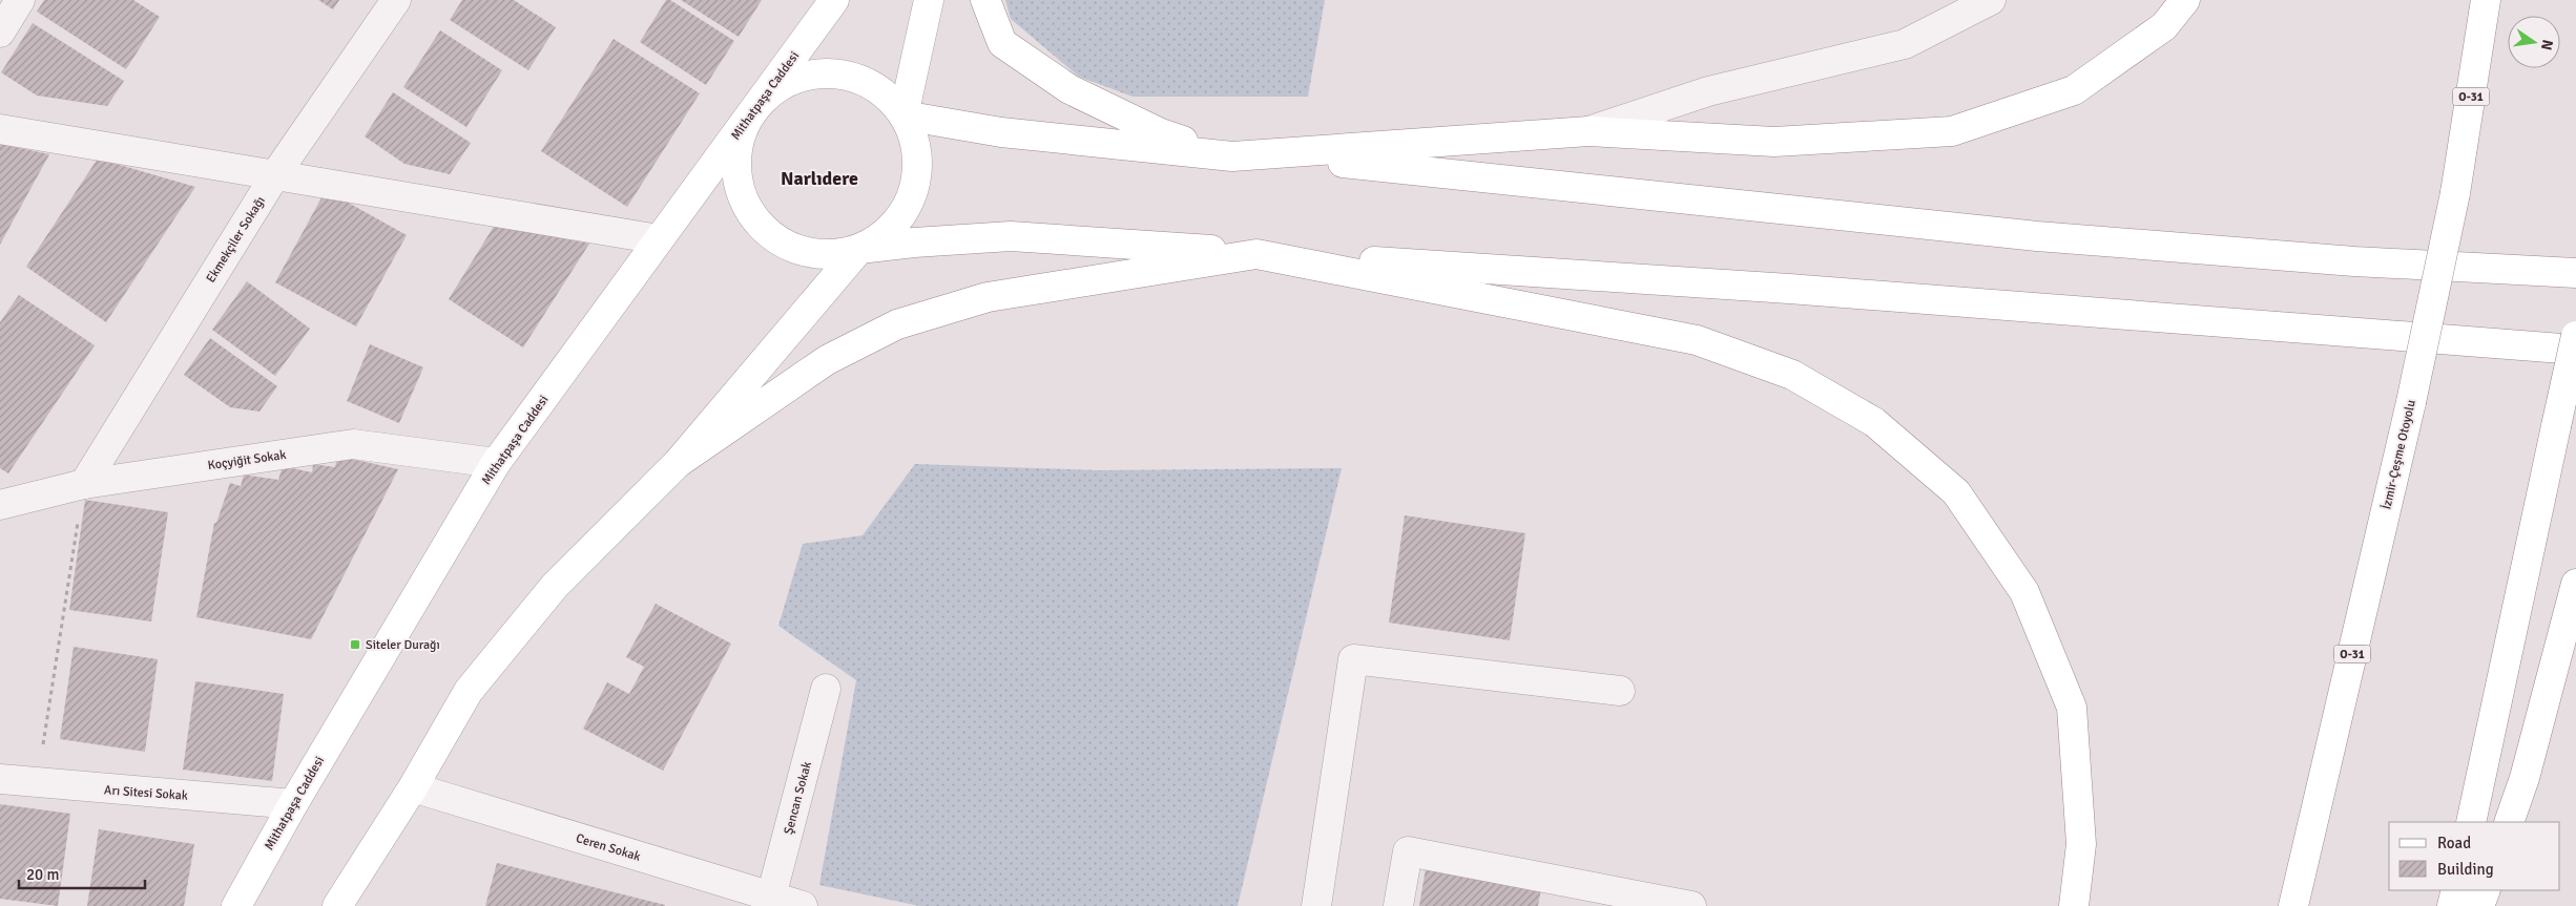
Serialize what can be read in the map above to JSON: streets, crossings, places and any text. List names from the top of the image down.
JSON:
{
  "streets": {
    "main road": ["Mithatpaşa Caddesi", "O-31", "İzmir-Çeşme Otoyolu"],
    "street": [
      "Ekmekçiler Sokağı",
      "Koçyiğit Sokak",
      "Arı Sitesi Sokak",
      "Şencan Sokak",
      "Ceren Sokak"
    ]
  },
  "crossings": [
    ["Mithatpaşa Caddesi", "Koçyiğit Sokak"],
    ["Mithatpaşa Caddesi", "Arı Sitesi Sokak"],
    ["Ekmekçiler Sokağı", "Koçyiğit Sokak"],
    ["Şencan Sokak", "Ceren Sokak"]
  ],
  "districts": ["Narlıdere"],
  "places": {
    "transit": ["Siteler Durağı"]
  },
  "legend": ["Road", "Building"],
  "scale_bar": "20 m",
  "north": "right"
}
